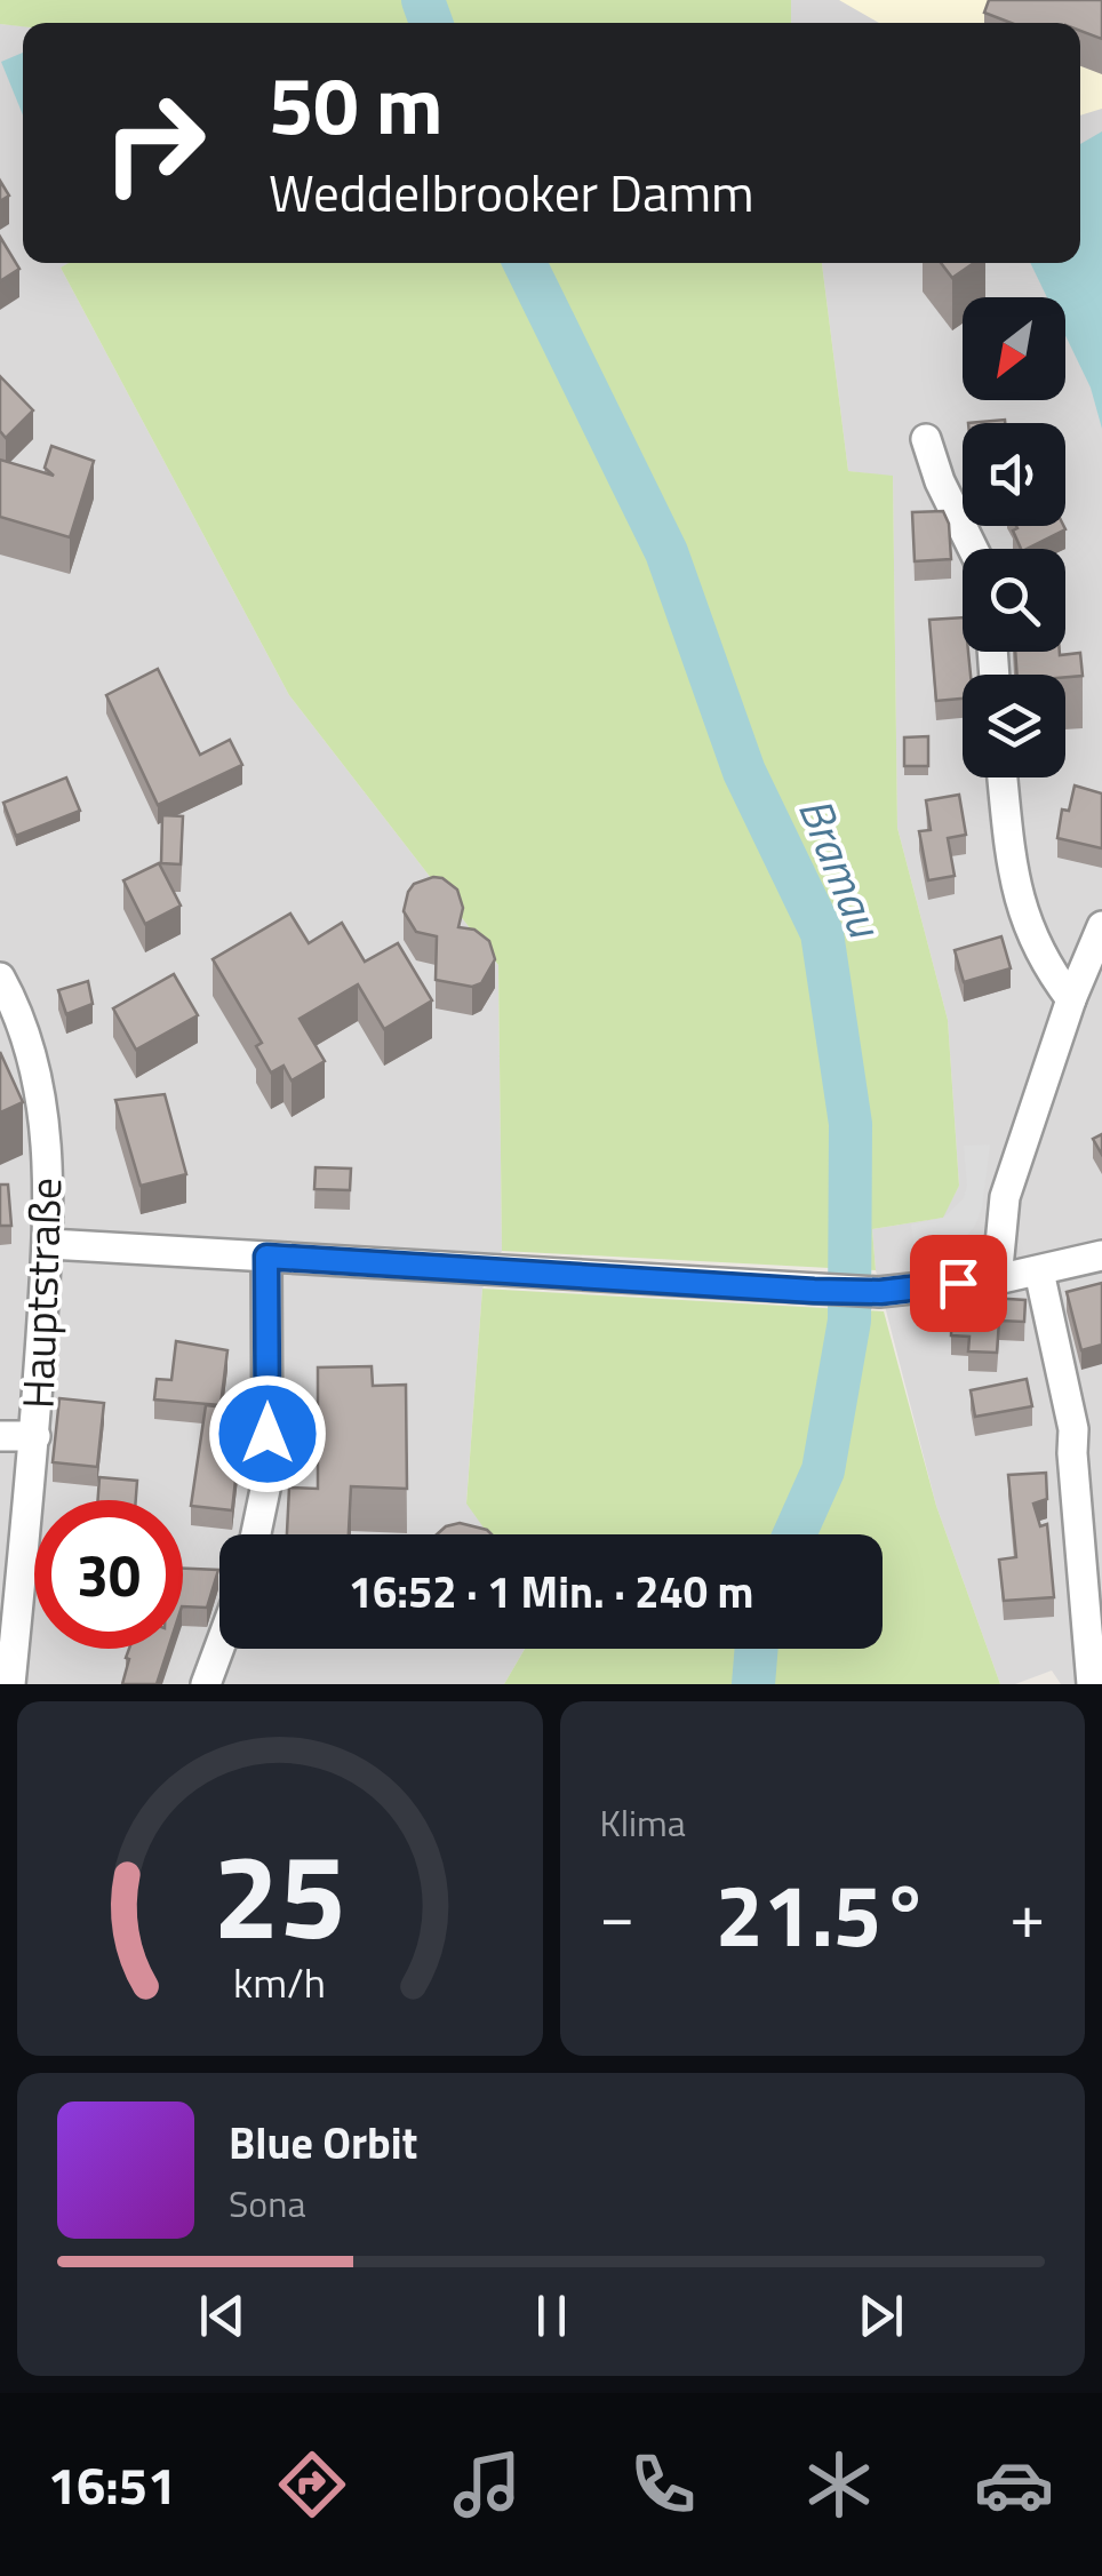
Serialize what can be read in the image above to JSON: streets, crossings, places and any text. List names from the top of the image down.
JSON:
{
  "streets": {
    "street": ["Hauptstraße"]
  },
  "water": ["Bramau"],
  "north": "bottom left",
  "page": {
    "turn": ["50 m", "Weddelbrooker Damm"],
    "limit": "30",
    "trip": "16:52 · 1 Min. · 240 m",
    "tile": "Klima",
    "heat": ["−", "21.5°", "+"],
    "song": ["Blue Orbit", "Sona"],
    "tabs": "16:51",
    "gauge": ["25", "km/h"]
  }
}
